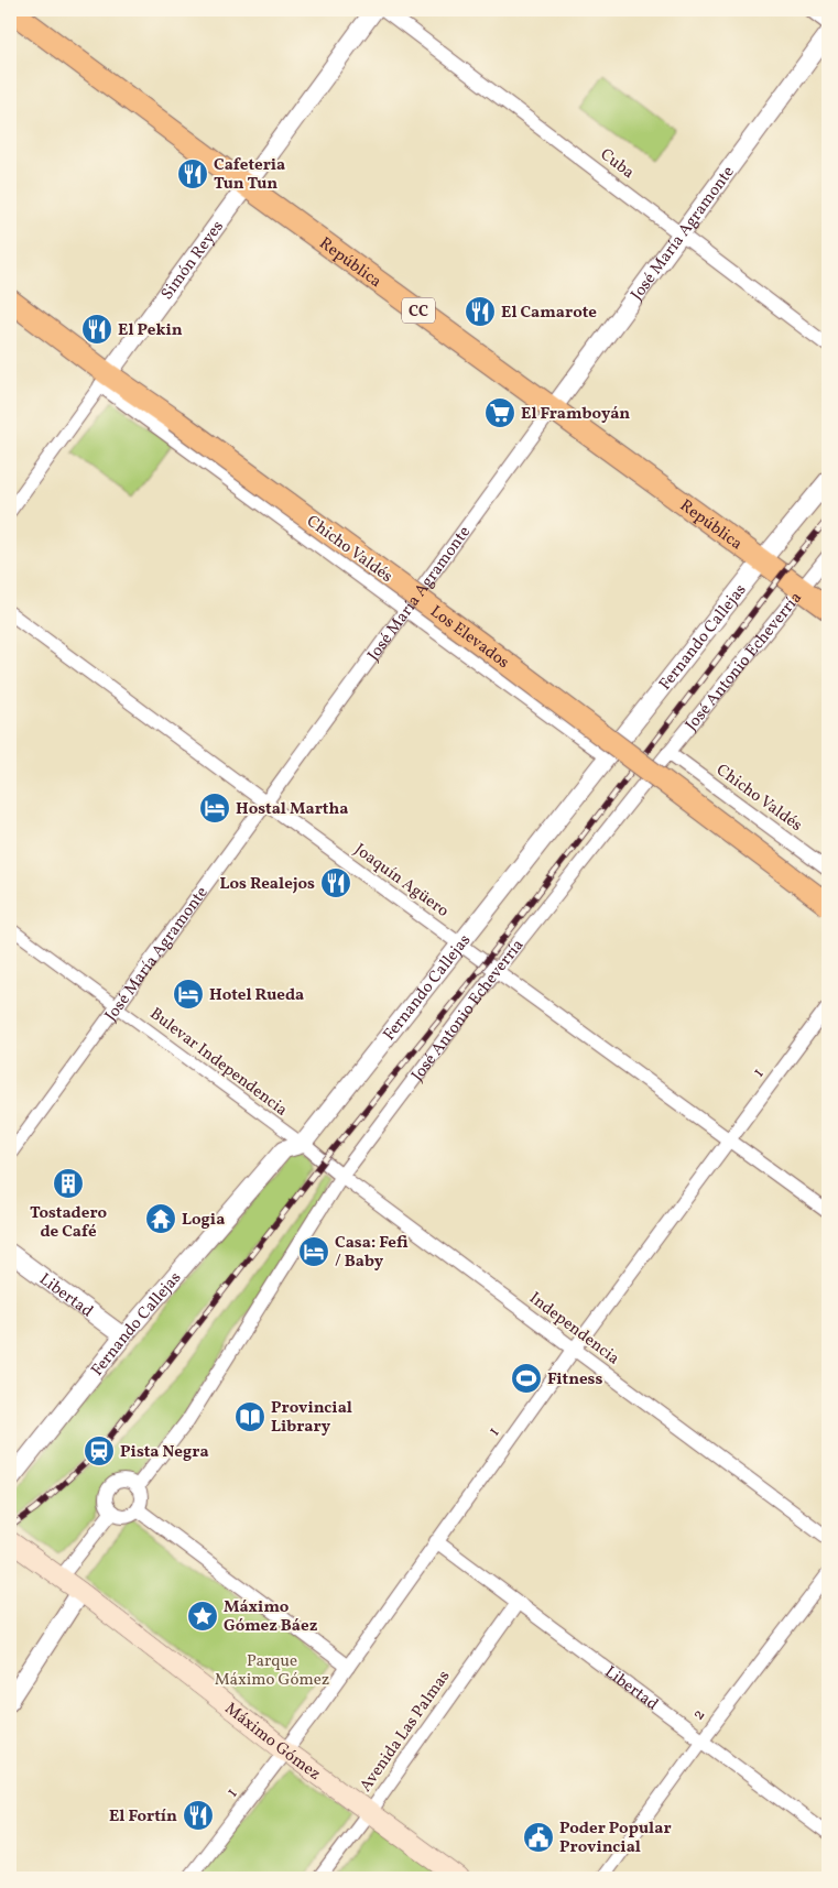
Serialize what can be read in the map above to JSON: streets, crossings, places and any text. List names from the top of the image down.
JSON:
{
  "streets": {
    "main road": [
      "República",
      "CC",
      "Los Elevados",
      "Máximo Gómez"
    ],
    "street": [
      "Cuba",
      "José María Agramonte",
      "Simón Reyes",
      "Chicho Valdés",
      "Fernando Callejas",
      "José Antonio Echeverría",
      "Joaquín Agüero",
      "Bulevar Independencia",
      "1",
      "Libertad",
      "Independencia",
      "2",
      "Avenida Las Palmas"
    ]
  },
  "crossings": [
    ["Cuba", "José María Agramonte"],
    ["José María Agramonte", "República"],
    ["José María Agramonte", "Chicho Valdés"],
    ["José María Agramonte", "Joaquín Agüero"],
    ["José María Agramonte", "Bulevar Independencia"],
    ["Simón Reyes", "República"],
    ["Simón Reyes", "Chicho Valdés"],
    ["Simón Reyes", "Los Elevados"],
    ["República", "Fernando Callejas"],
    ["República", "José Antonio Echeverría"],
    ["Chicho Valdés", "Los Elevados"],
    ["Chicho Valdés", "Fernando Callejas"],
    ["Chicho Valdés", "José Antonio Echeverría"],
    ["Fernando Callejas", "Joaquín Agüero"],
    ["Fernando Callejas", "Bulevar Independencia"],
    ["Fernando Callejas", "Libertad"],
    ["Fernando Callejas", "Independencia"],
    ["José Antonio Echeverría", "Joaquín Agüero"],
    ["José Antonio Echeverría", "Independencia"],
    ["Joaquín Agüero", "1"],
    ["Bulevar Independencia", "Independencia"],
    ["1", "Libertad"],
    ["1", "Independencia"],
    ["1", "Máximo Gómez"],
    ["Libertad", "2"],
    ["Libertad", "Avenida Las Palmas"],
    ["Avenida Las Palmas", "Máximo Gómez"]
  ],
  "parks": ["Parque Máximo Gómez"],
  "places": {
    "restaurant": [
      "Cafeteria Tun Tun",
      "El Camarote",
      "El Pekin",
      "Los Realejos",
      "El Fortín"
    ],
    "supermarket": ["El Framboyán"],
    "hotel": ["Hostal Martha", "Hotel Rueda", "Casa: Fefi / Baby"],
    "building": ["Tostadero de Café"],
    "temple": ["Logia"],
    "sports": ["Fitness"],
    "library": ["Provincial Library"],
    "station": ["Pista Negra"],
    "place": ["Máximo Gómez Báez"],
    "public building": ["Poder Popular Provincial"]
  }
}
